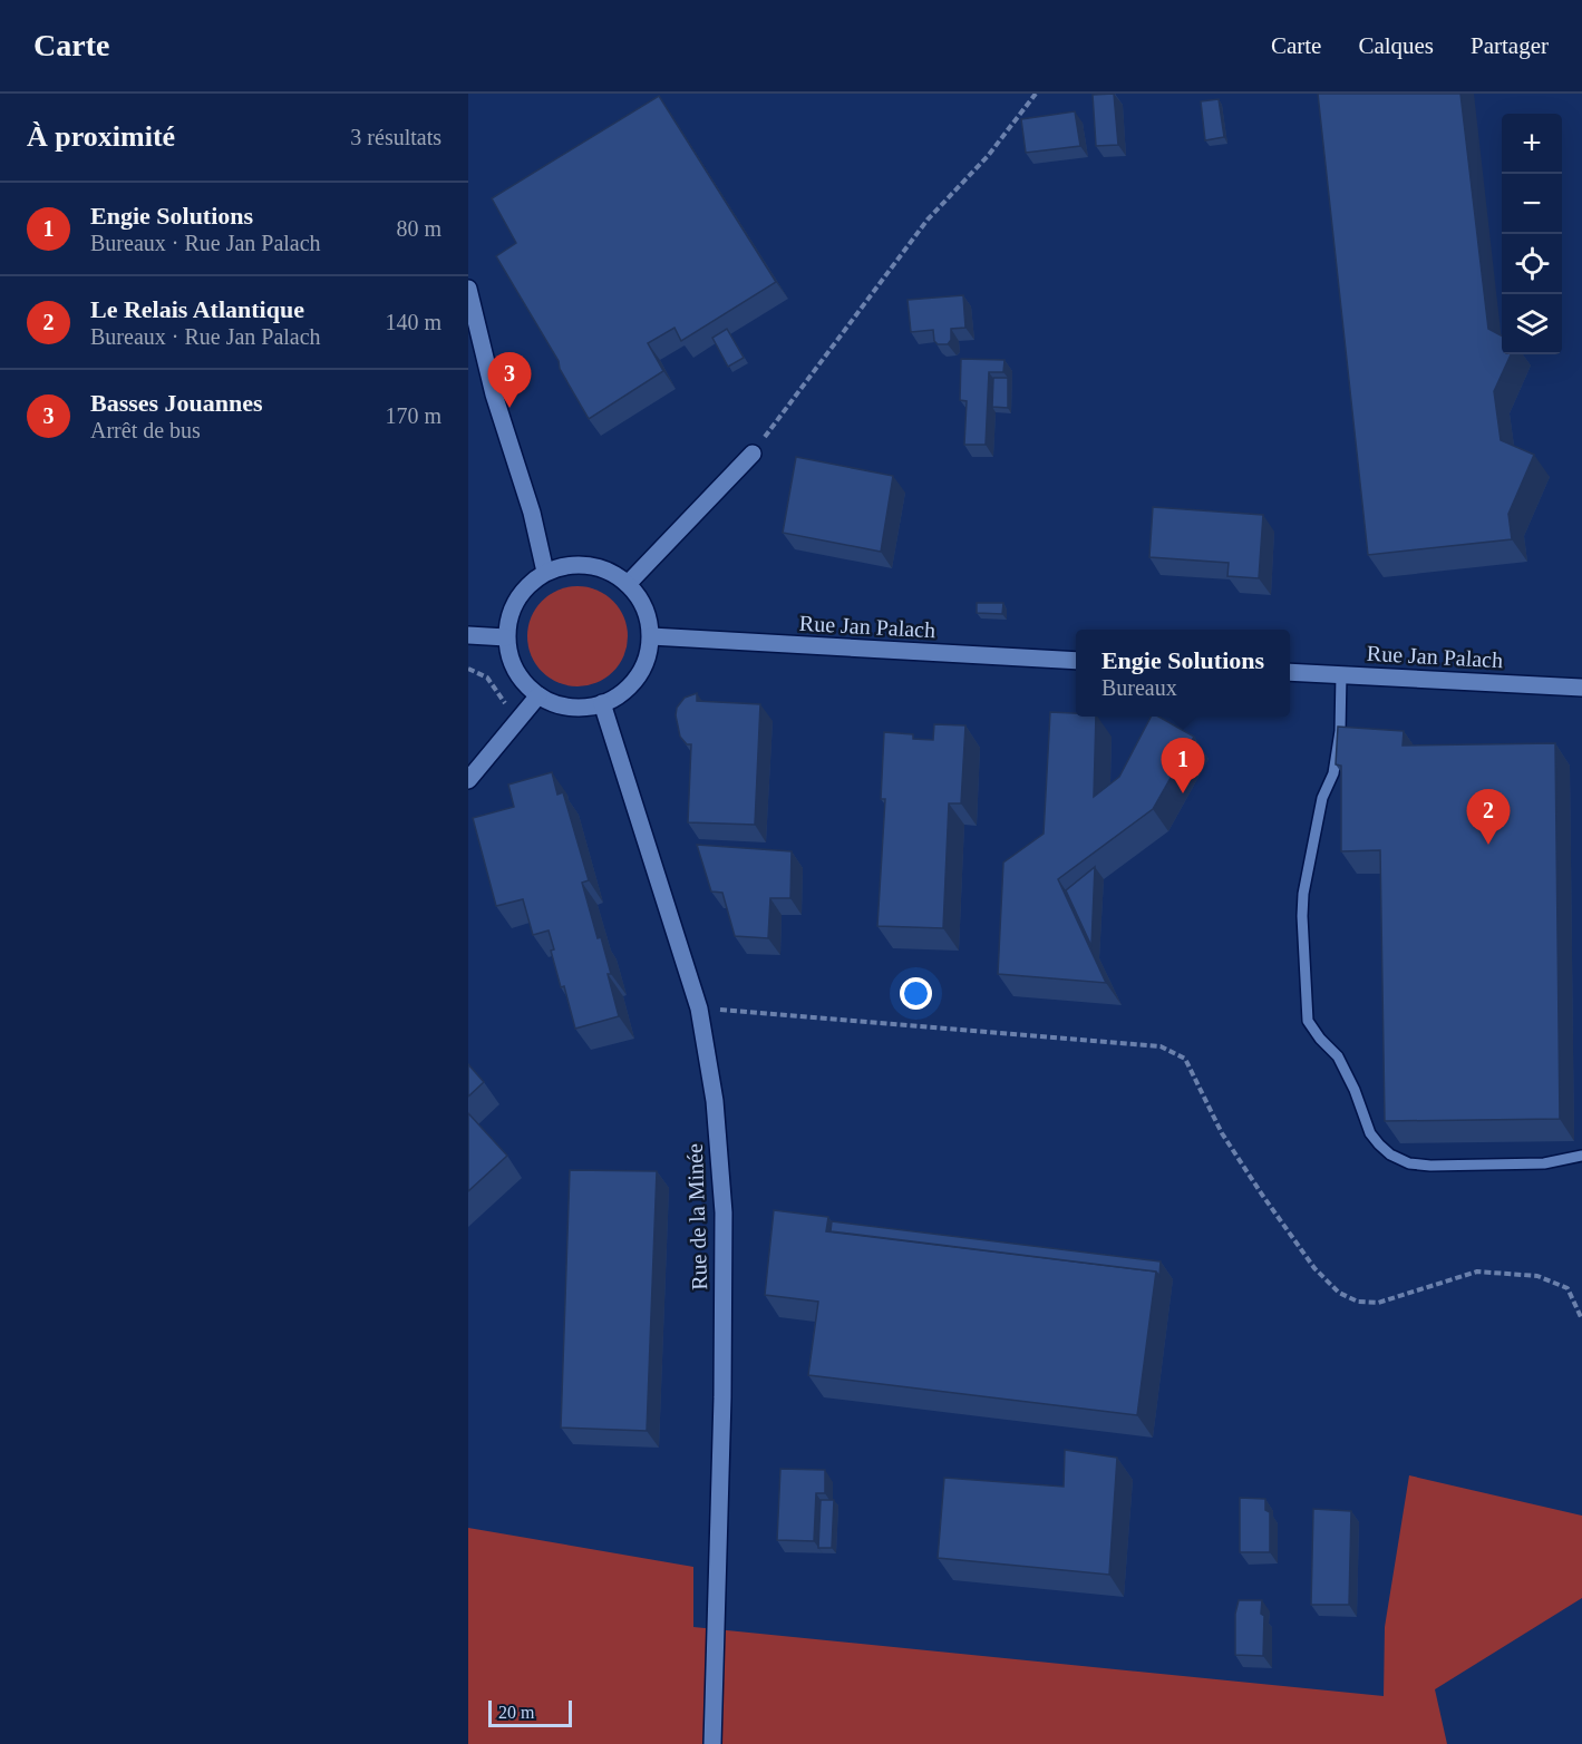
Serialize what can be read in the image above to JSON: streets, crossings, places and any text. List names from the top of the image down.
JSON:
{
  "streets": {
    "street": ["Rue Jan Palach", "Rue de la Minée"]
  },
  "crossings": [
    ["Rue Jan Palach", "Rue de la Minée"]
  ],
  "scale_bar": "20 m",
  "page": {
    "header": "Carte",
    "nav": ["Carte", "Calques", "Partager"],
    "heading": ["À proximité", "3 résultats"],
    "map_buttons": ["+", "−"],
    "list": [
      {
        "mark": "1",
        "name": "Engie Solutions",
        "note": "Bureaux · Rue Jan Palach",
        "value": "80 m"
      },
      {
        "mark": "2",
        "name": "Le Relais Atlantique",
        "note": "Bureaux · Rue Jan Palach",
        "value": "140 m"
      },
      {
        "mark": "3",
        "name": "Basses Jouannes",
        "note": "Arrêt de bus",
        "value": "170 m"
      }
    ],
    "pins": ["3", "1", "2"],
    "popup": ["Engie Solutions", "Bureaux"],
    "scale": "20 m"
  }
}
